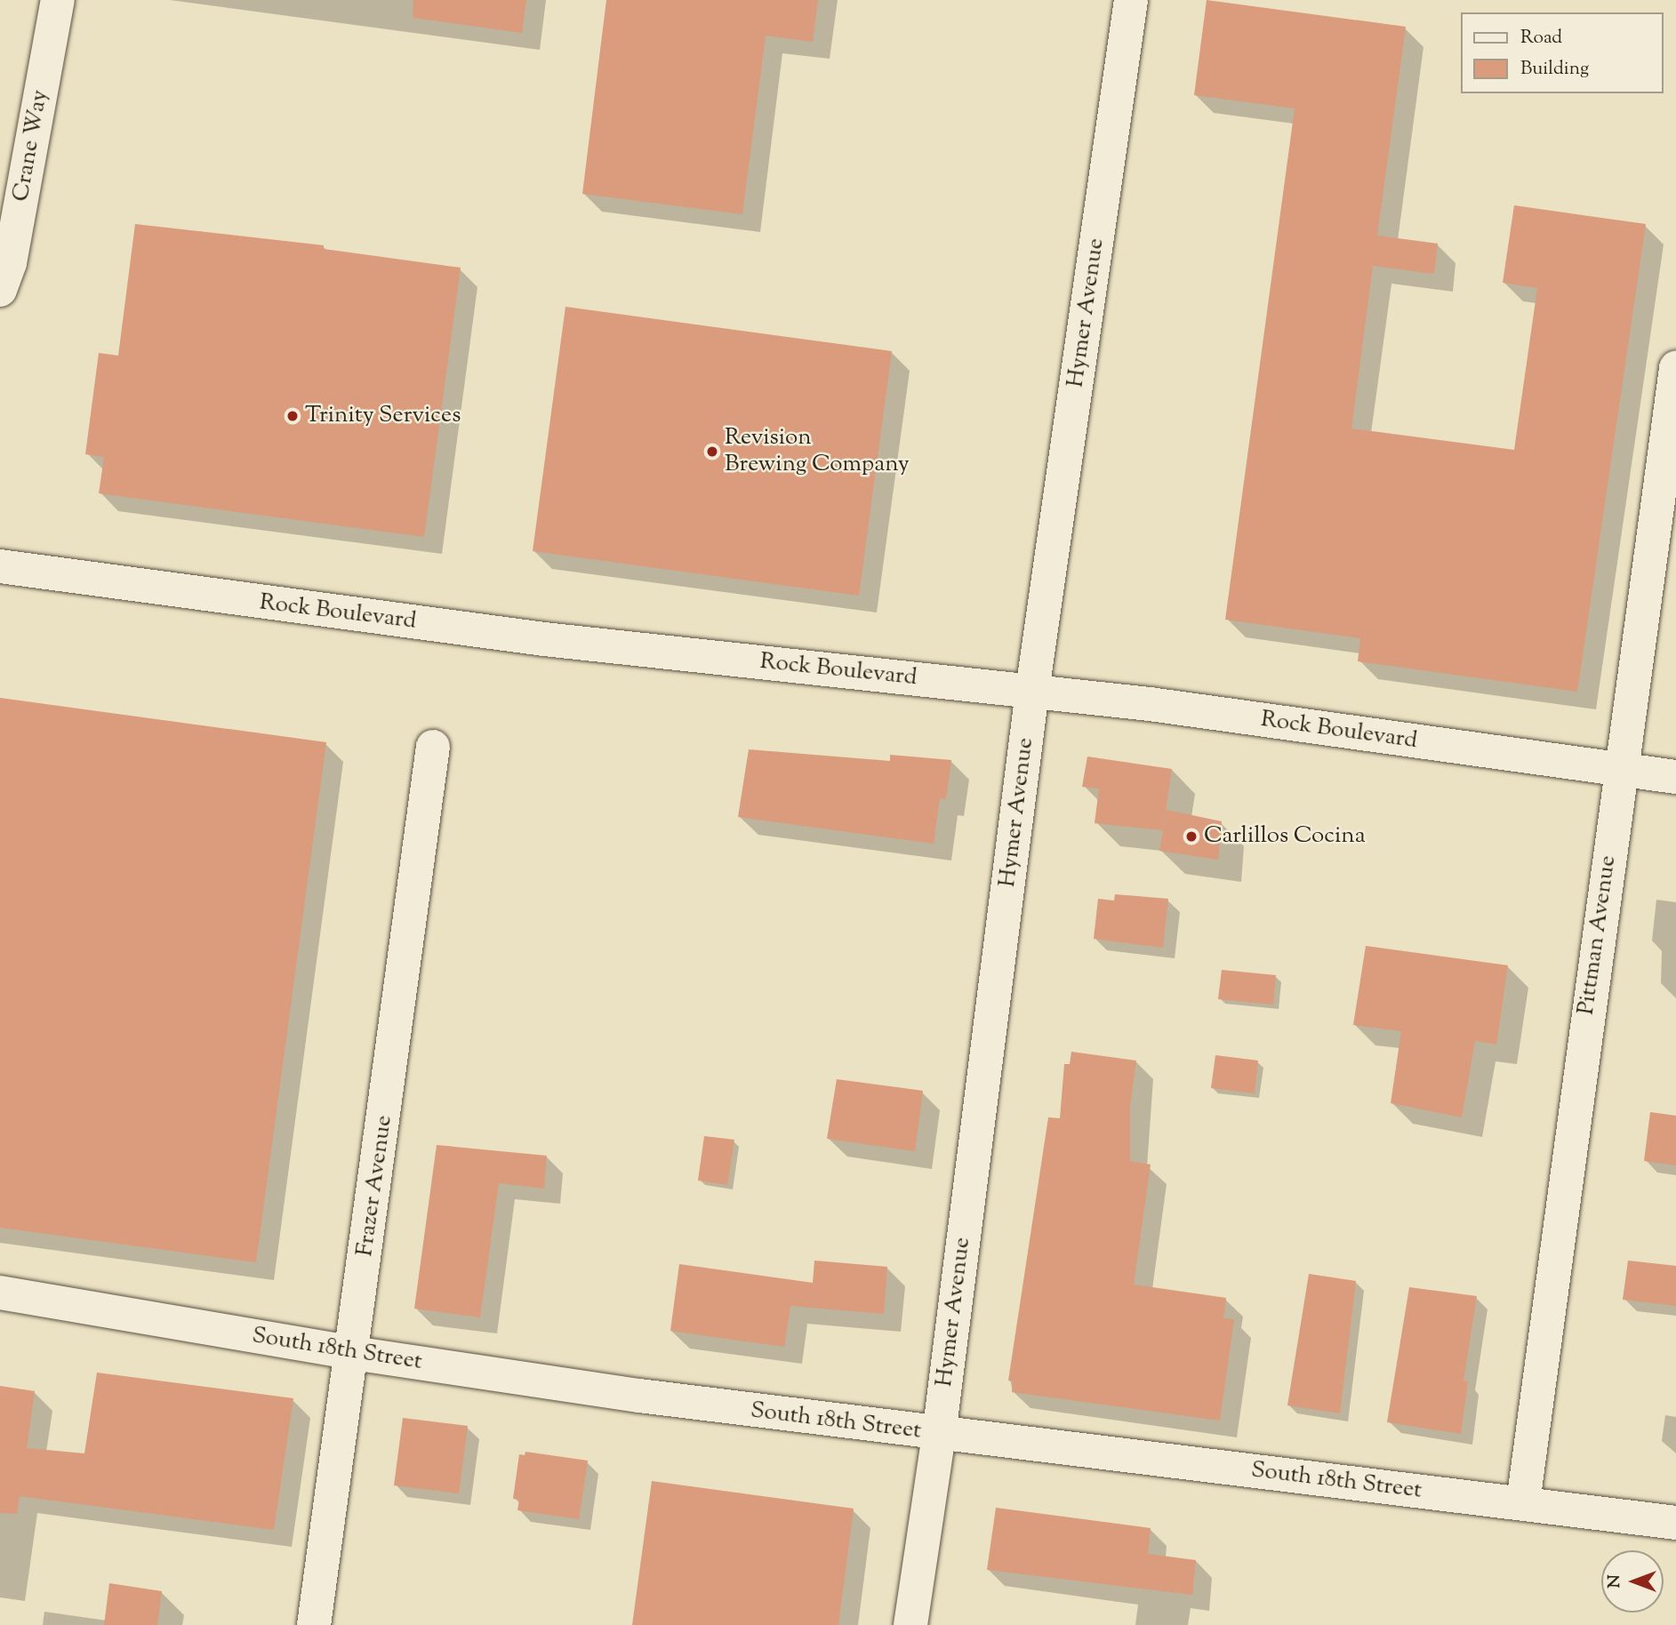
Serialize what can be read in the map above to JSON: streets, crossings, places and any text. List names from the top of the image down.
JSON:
{
  "streets": {
    "street": [
      "Crane Way",
      "Hymer Avenue",
      "Rock Boulevard",
      "Pittman Avenue",
      "Frazer Avenue",
      "South 18th Street"
    ]
  },
  "crossings": [
    ["Hymer Avenue", "Rock Boulevard"],
    ["Hymer Avenue", "South 18th Street"],
    ["Rock Boulevard", "Pittman Avenue"],
    ["Pittman Avenue", "South 18th Street"],
    ["Frazer Avenue", "South 18th Street"]
  ],
  "places": ["Trinity Services", "Revision Brewing Company", "Carlillos Cocina"],
  "legend": ["Road", "Building"],
  "north": "left"
}
